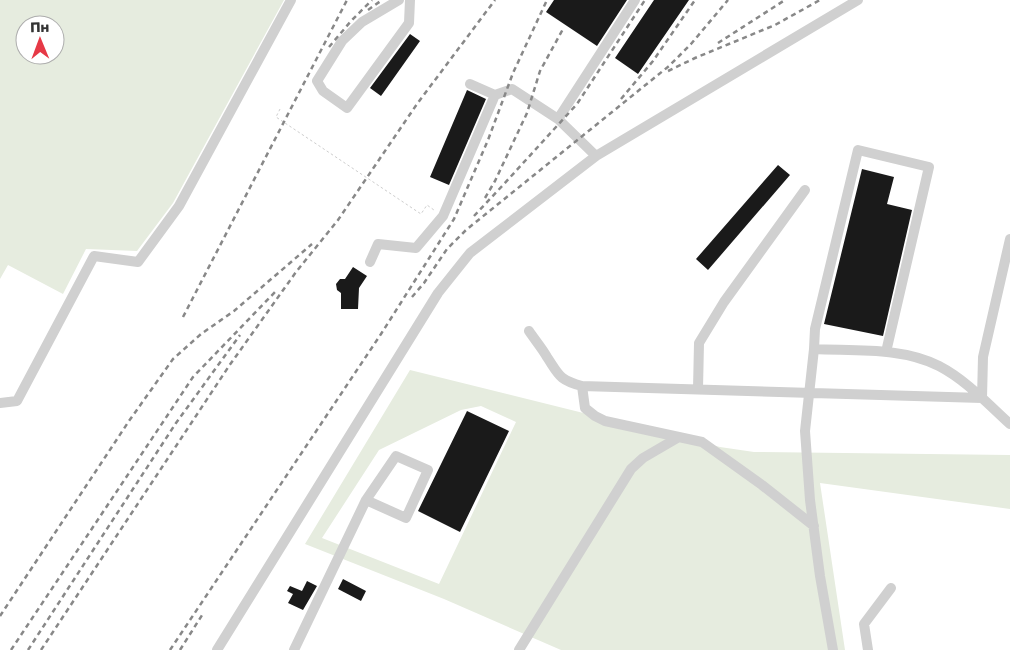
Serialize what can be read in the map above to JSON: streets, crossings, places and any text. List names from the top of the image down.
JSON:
{
  "north": "top"
}
